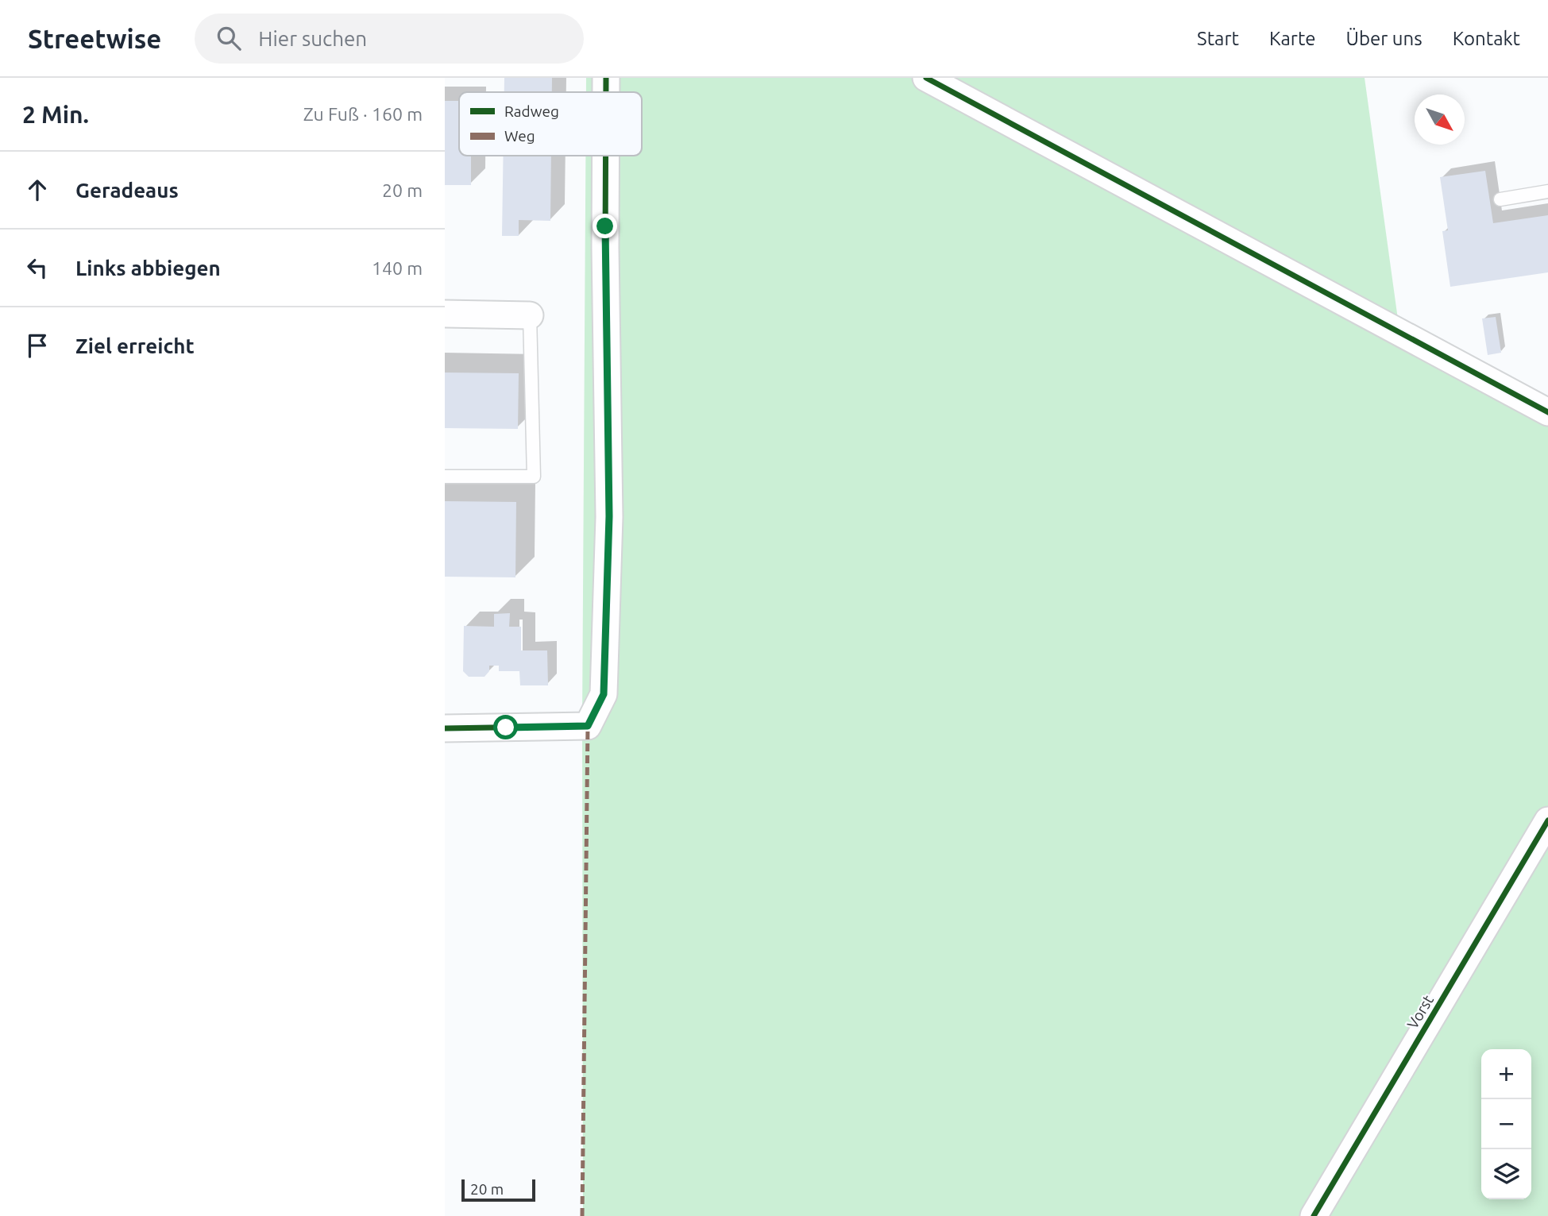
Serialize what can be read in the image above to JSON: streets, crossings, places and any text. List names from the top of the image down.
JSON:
{
  "streets": {
    "street": ["Vorst"]
  },
  "legend": ["Radweg", "Weg"],
  "scale_bar": "20 m",
  "north": "bottom right",
  "page": {
    "header": "Streetwise",
    "search": "Hier suchen",
    "nav": [
      "Start",
      "Karte",
      "Über uns",
      "Kontakt"
    ],
    "heading": ["2 Min.", "Zu Fuß · 160 m"],
    "list": [
      ["Geradeaus", "20 m"],
      ["Links abbiegen", "140 m"],
      "Ziel erreicht"
    ],
    "map_buttons": ["+", "−"],
    "scale": "20 m"
  }
}
